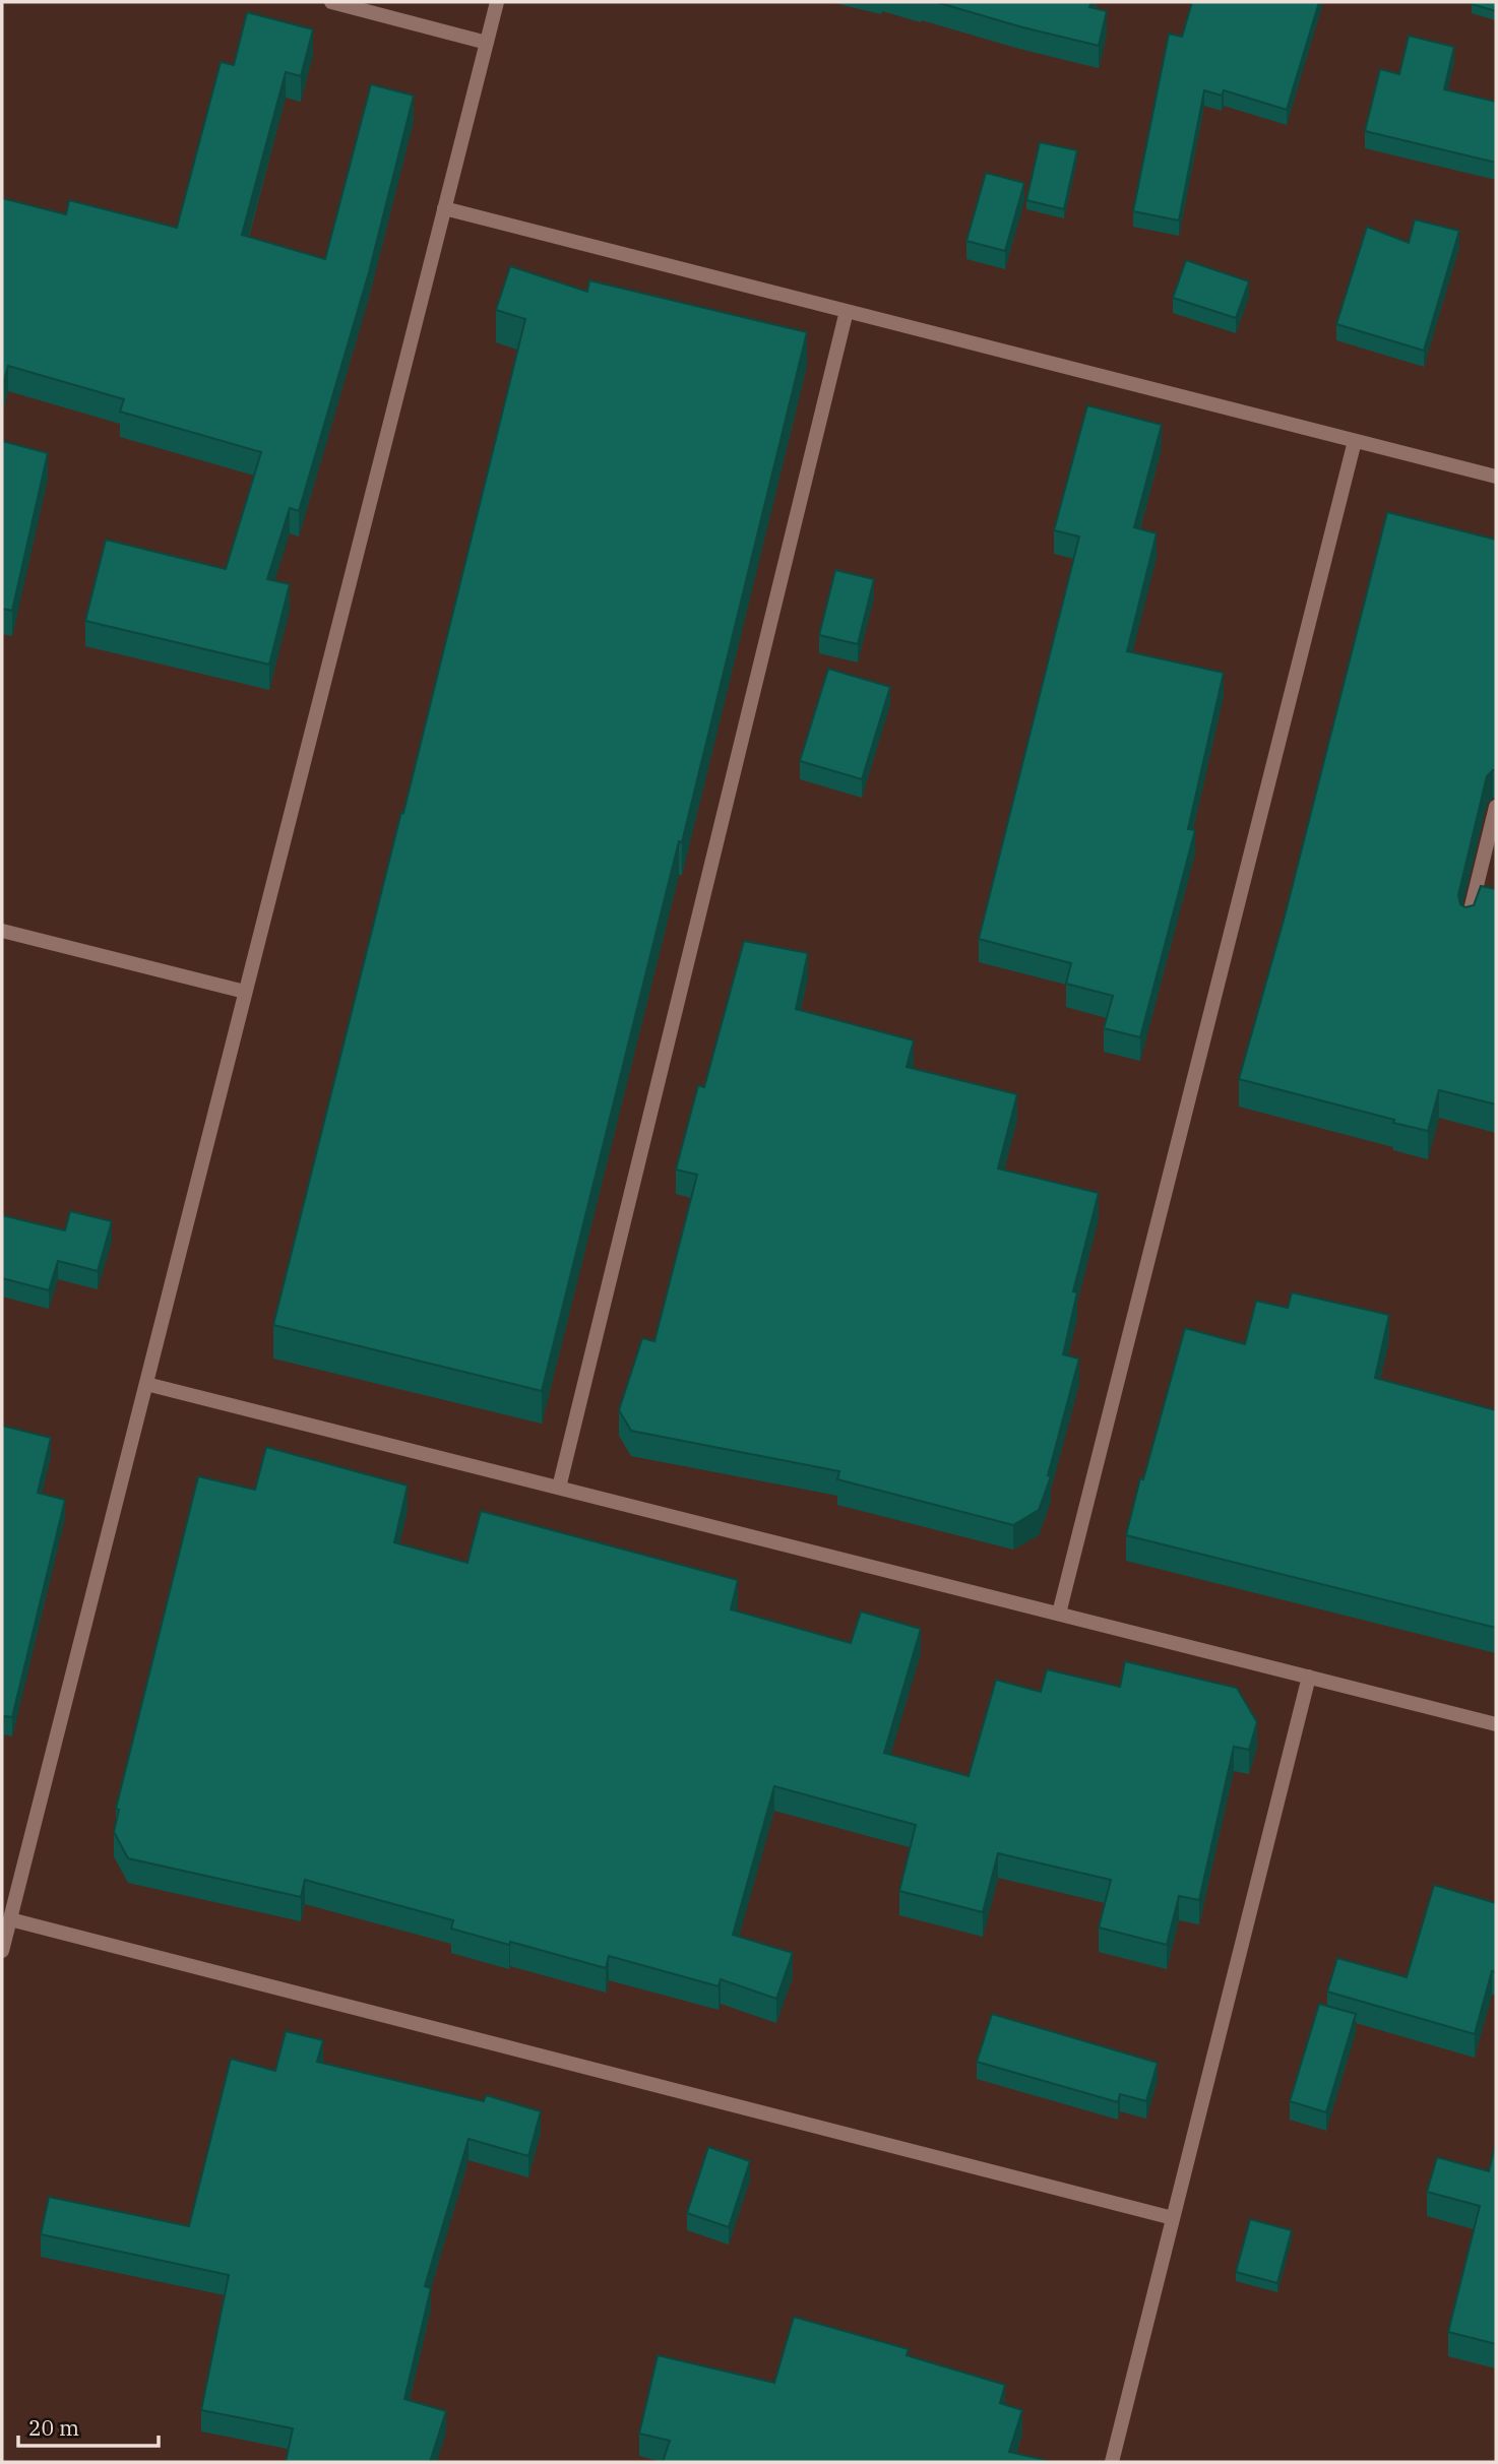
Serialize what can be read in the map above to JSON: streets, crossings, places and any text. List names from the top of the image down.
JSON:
{
  "scale_bar": "20 m"
}
